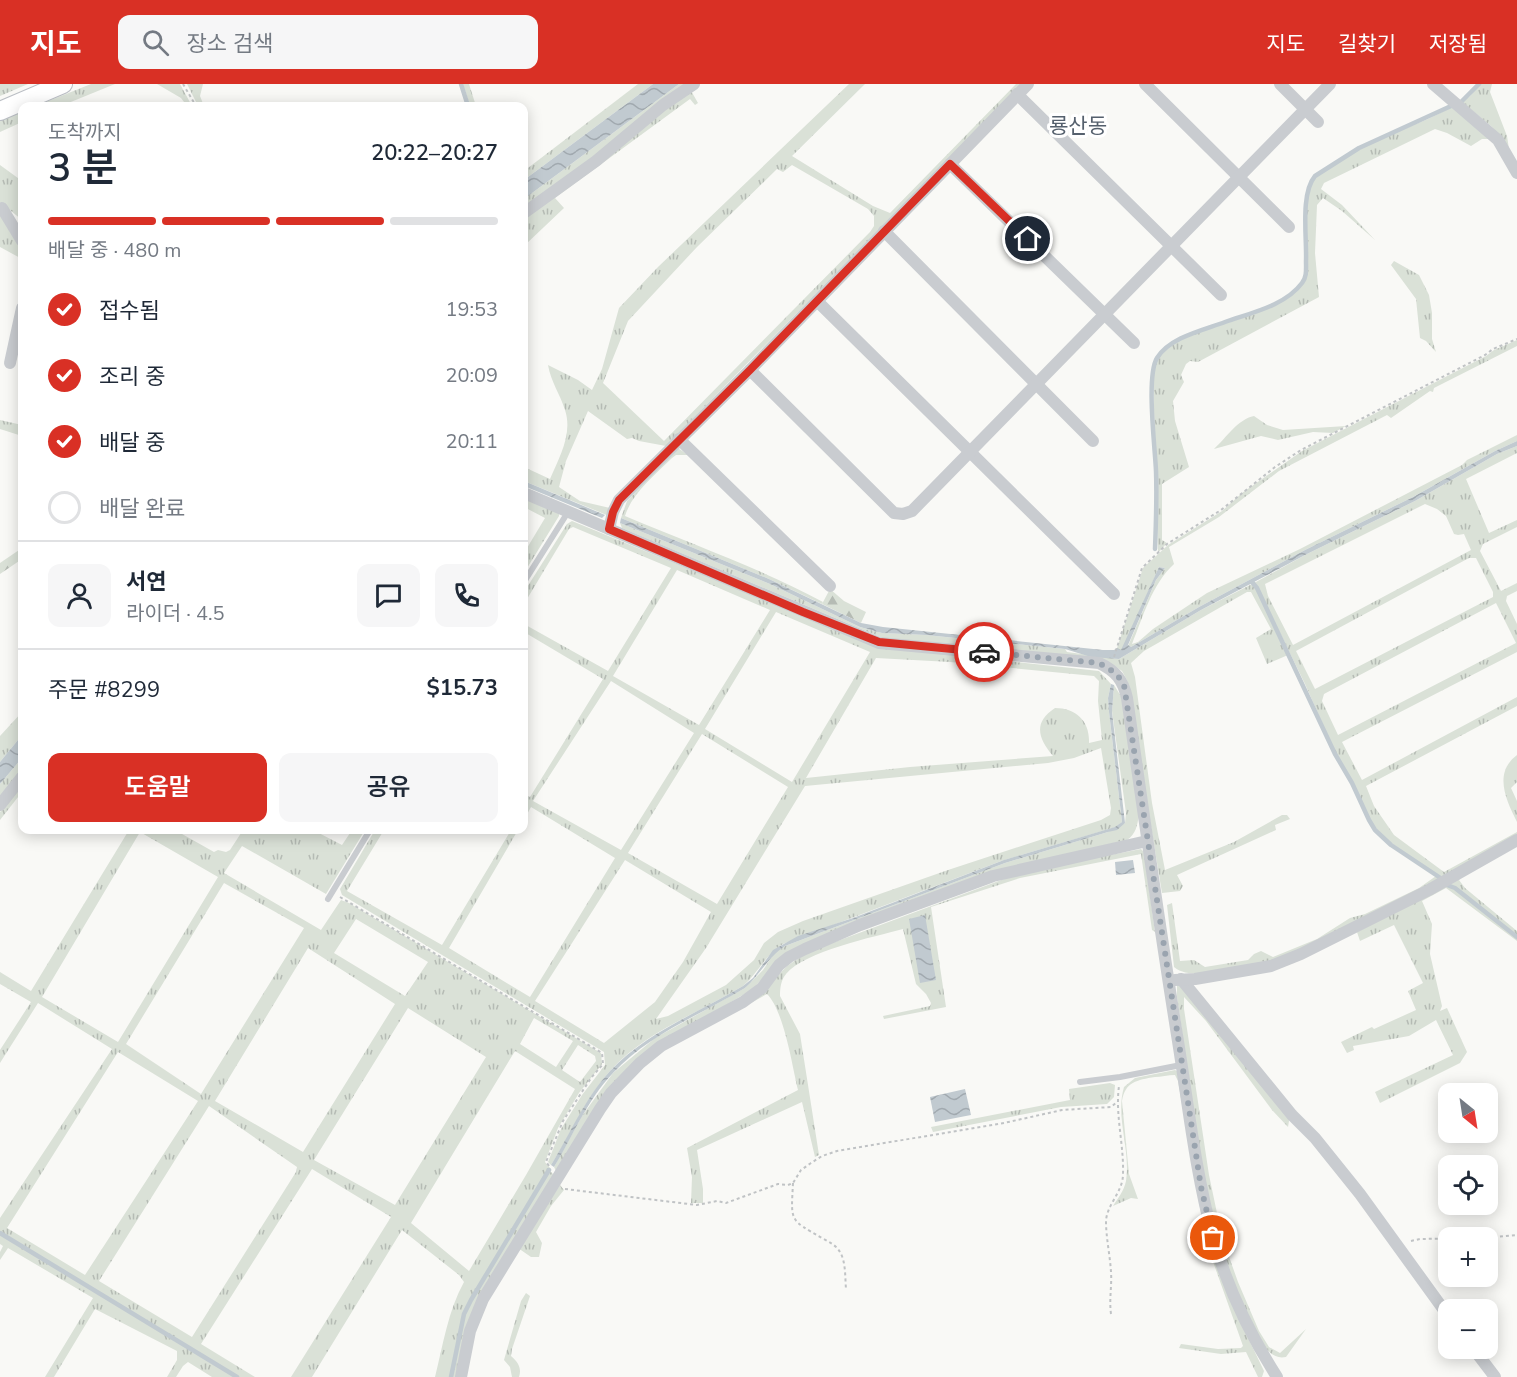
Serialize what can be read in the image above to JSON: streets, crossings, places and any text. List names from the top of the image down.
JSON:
{
  "districts": ["룡산동"],
  "north": "bottom right",
  "page": {
    "header": "지도",
    "search": "장소 검색",
    "nav": ["지도", "길찾기", "저장됨"],
    "heading": ["3 분", "도착까지", "20:22–20:27"],
    "panel": [
      "서연",
      "라이더 · 4.5",
      "주문 #8299",
      "$15.73"
    ],
    "bar": "배달 중 · 480 m",
    "list": [
      ["접수됨", "19:53"],
      ["조리 중", "20:09"],
      ["배달 중", "20:11"],
      "배달 완료"
    ],
    "buttons": ["도움말", "공유"],
    "map_buttons": ["+", "−"]
  }
}
